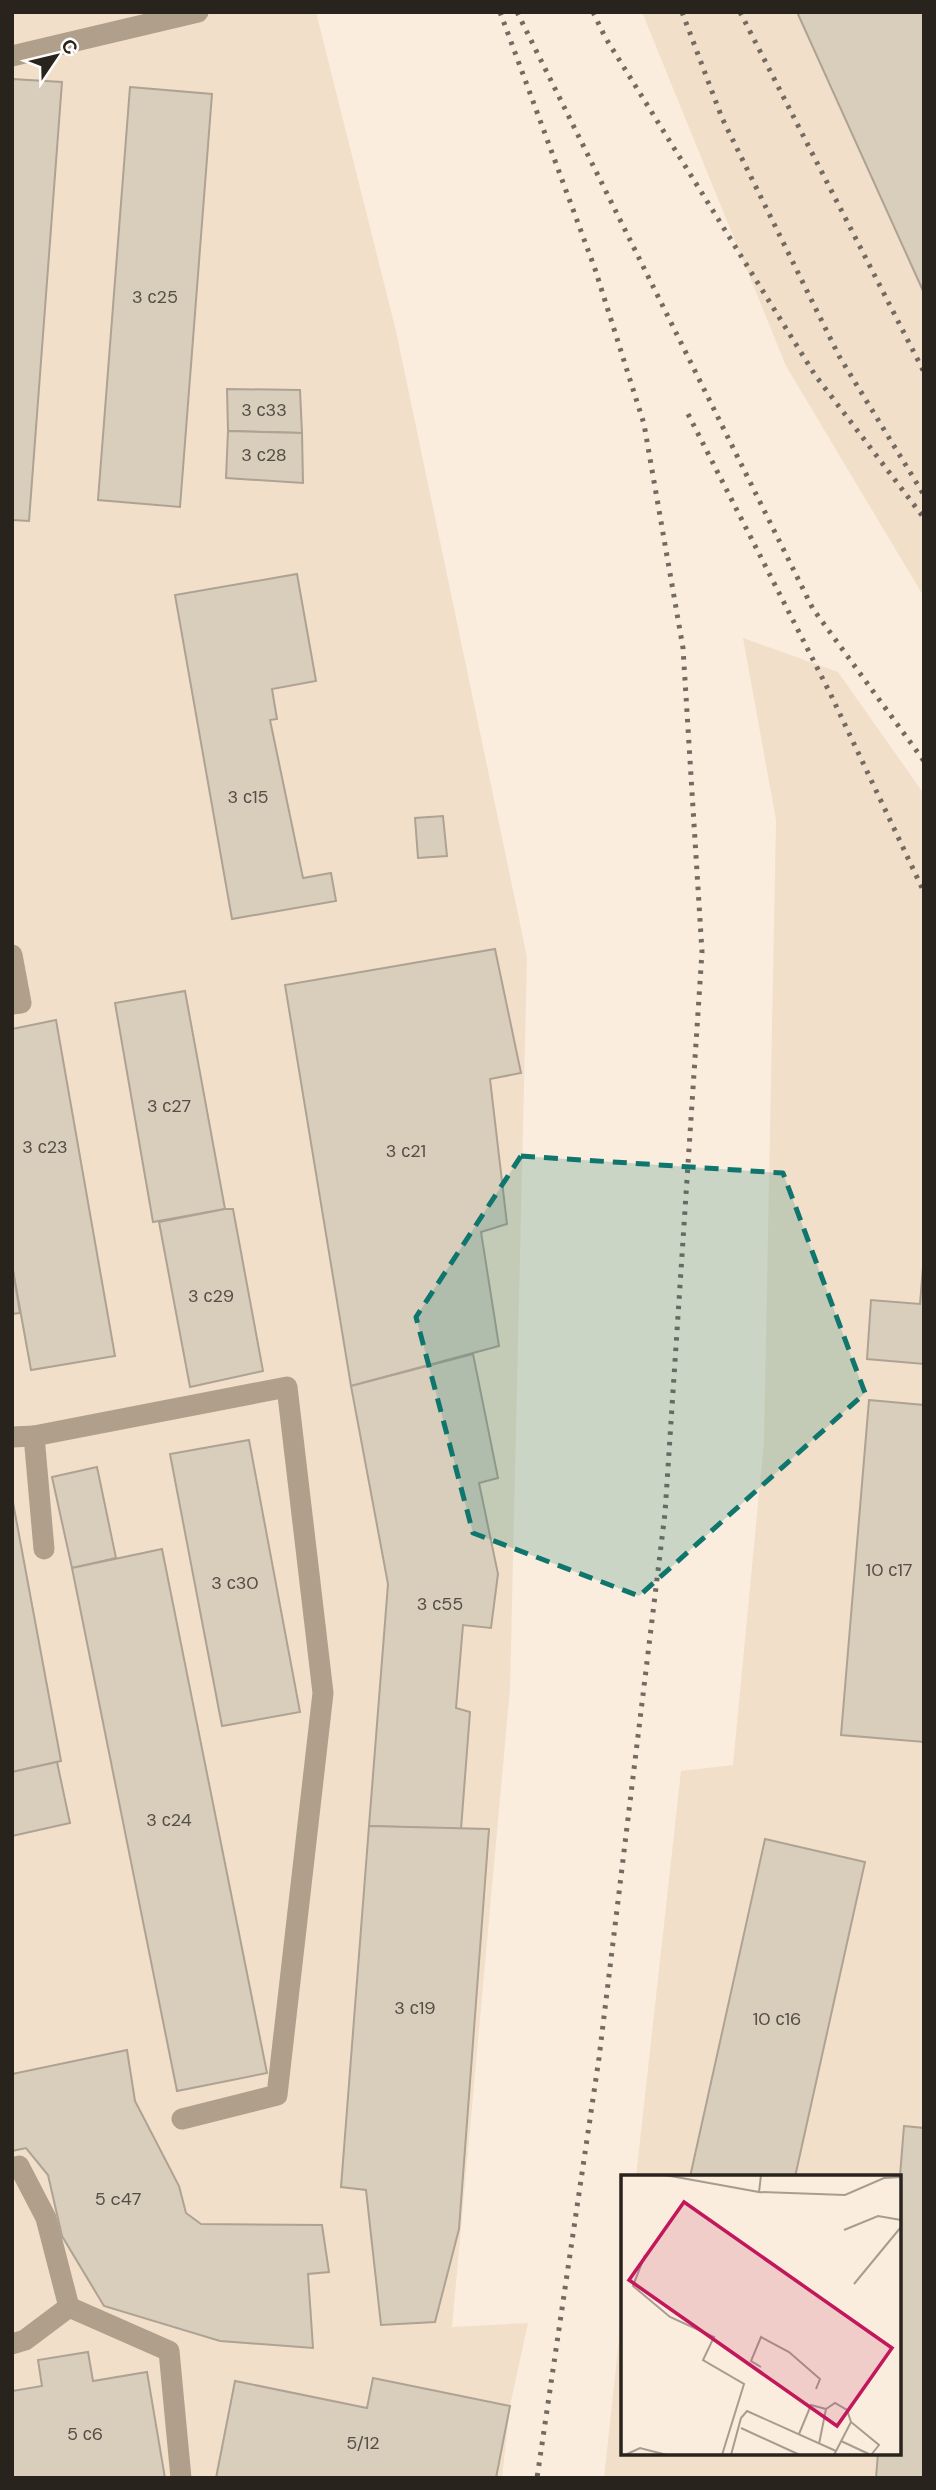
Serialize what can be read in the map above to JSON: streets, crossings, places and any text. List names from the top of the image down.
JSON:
{
  "house_numbers": [
    "3 с25",
    "3 с33",
    "3 с28",
    "3 с15",
    "3 с27",
    "3 с23",
    "3 с21",
    "3 с29",
    "10 с17",
    "3 с30",
    "3 с55",
    "3 с24",
    "3 с19",
    "10 с16",
    "5 c47",
    "5 с6",
    "5/12"
  ],
  "north": "top right"
}
